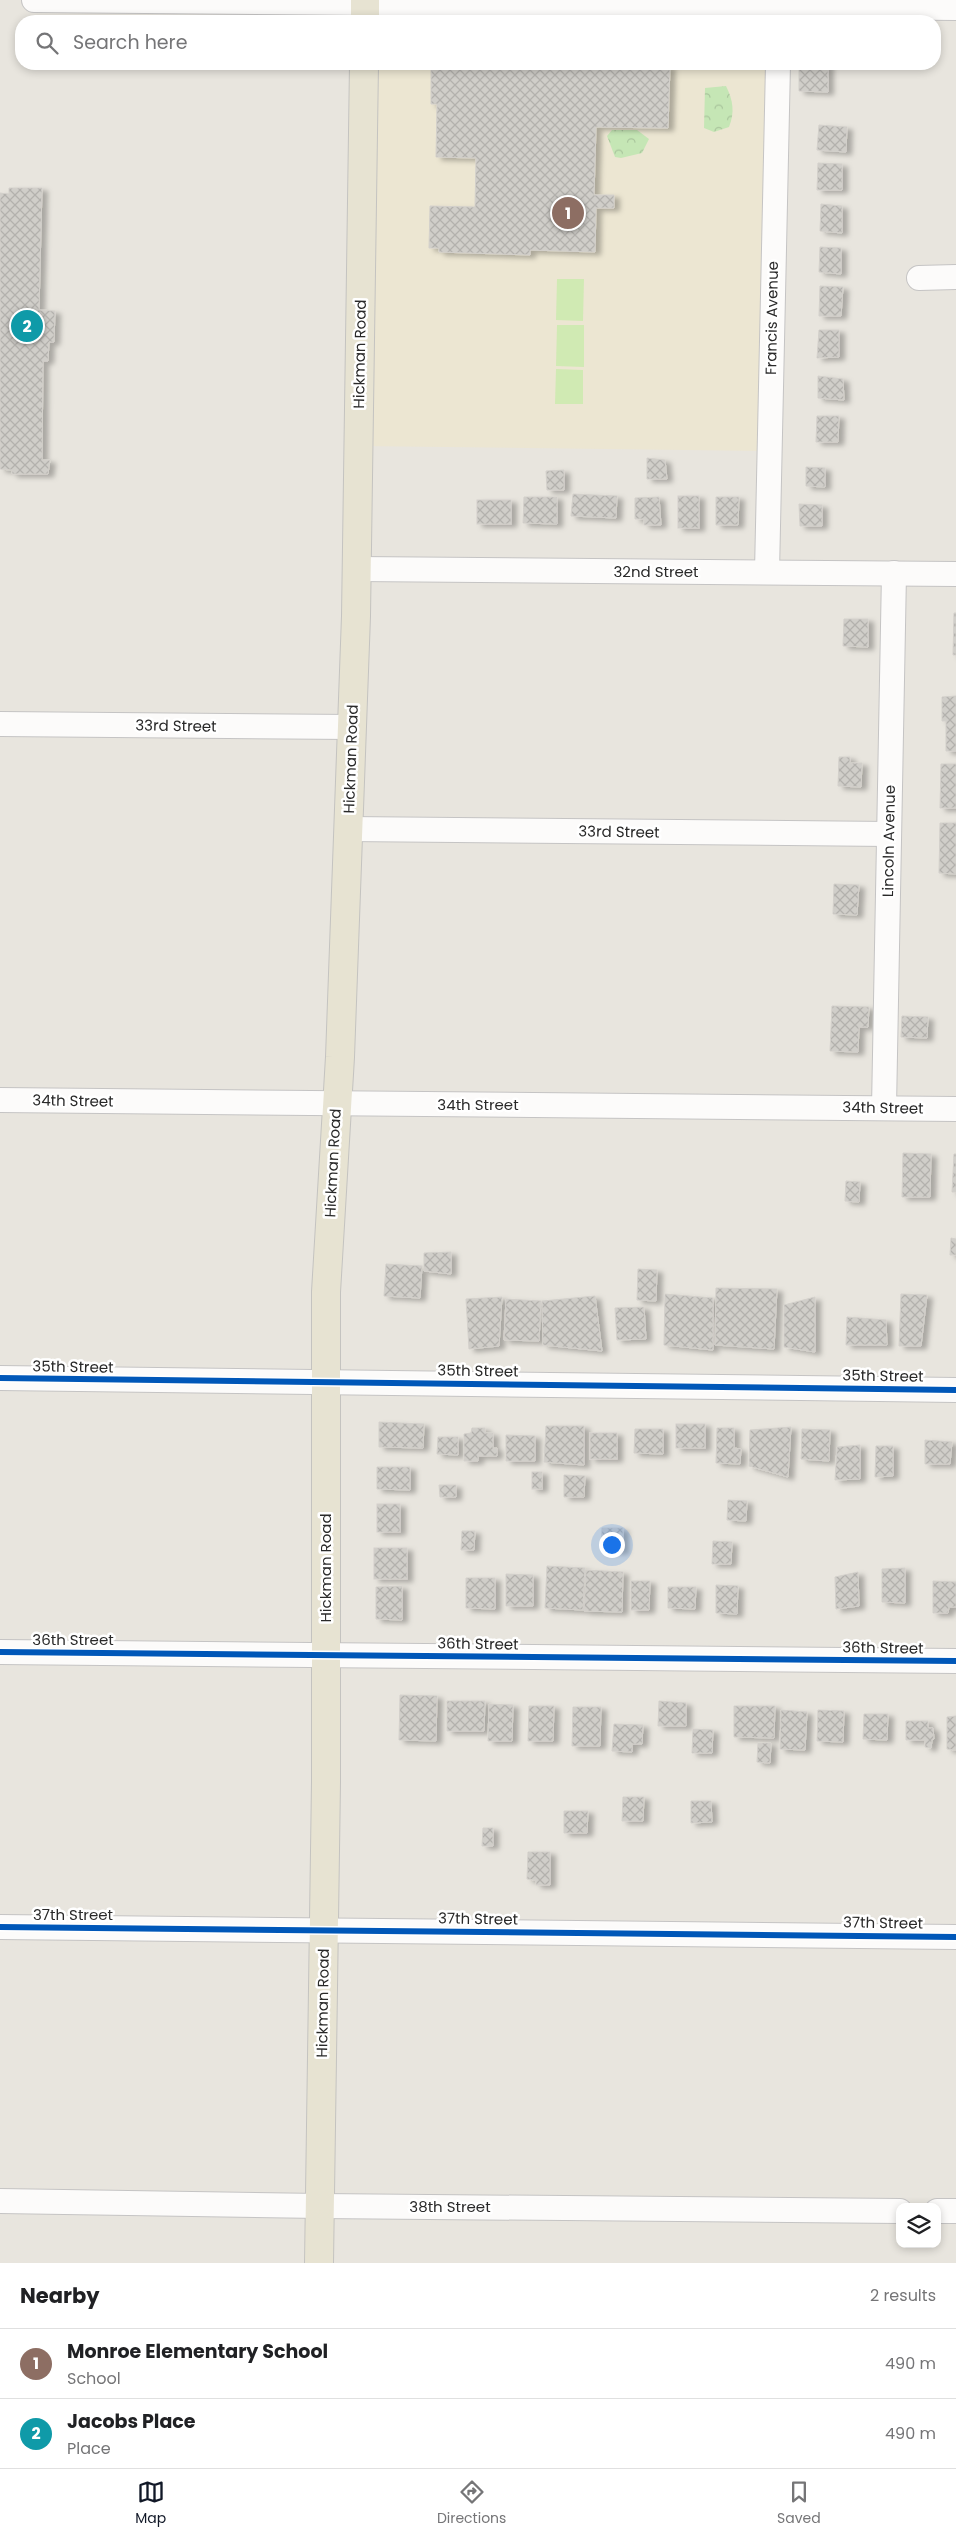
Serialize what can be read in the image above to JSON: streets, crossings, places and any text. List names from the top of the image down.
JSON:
{
  "streets": {
    "main road": ["Hickman Road"],
    "street": [
      "Francis Avenue",
      "32nd Street",
      "33rd Street",
      "Lincoln Avenue",
      "34th Street",
      "35th Street",
      "36th Street",
      "37th Street",
      "38th Street"
    ]
  },
  "crossings": [
    ["Francis Avenue", "32nd Street"],
    ["Hickman Road", "32nd Street"],
    ["Hickman Road", "33rd Street"],
    ["Hickman Road", "34th Street"],
    ["Hickman Road", "35th Street"],
    ["Hickman Road", "36th Street"],
    ["Hickman Road", "37th Street"],
    ["Hickman Road", "38th Street"],
    ["32nd Street", "Lincoln Avenue"],
    ["33rd Street", "Lincoln Avenue"],
    ["Lincoln Avenue", "34th Street"]
  ],
  "page": {
    "search": "Search here",
    "pins": ["1", "2"],
    "heading": ["Nearby", "2 results"],
    "list": [
      {
        "mark": "1",
        "name": "Monroe Elementary School",
        "note": "School",
        "value": "490 m"
      },
      {
        "mark": "2",
        "name": "Jacobs Place",
        "note": "Place",
        "value": "490 m"
      }
    ],
    "nav": ["Map", "Directions", "Saved"]
  }
}
